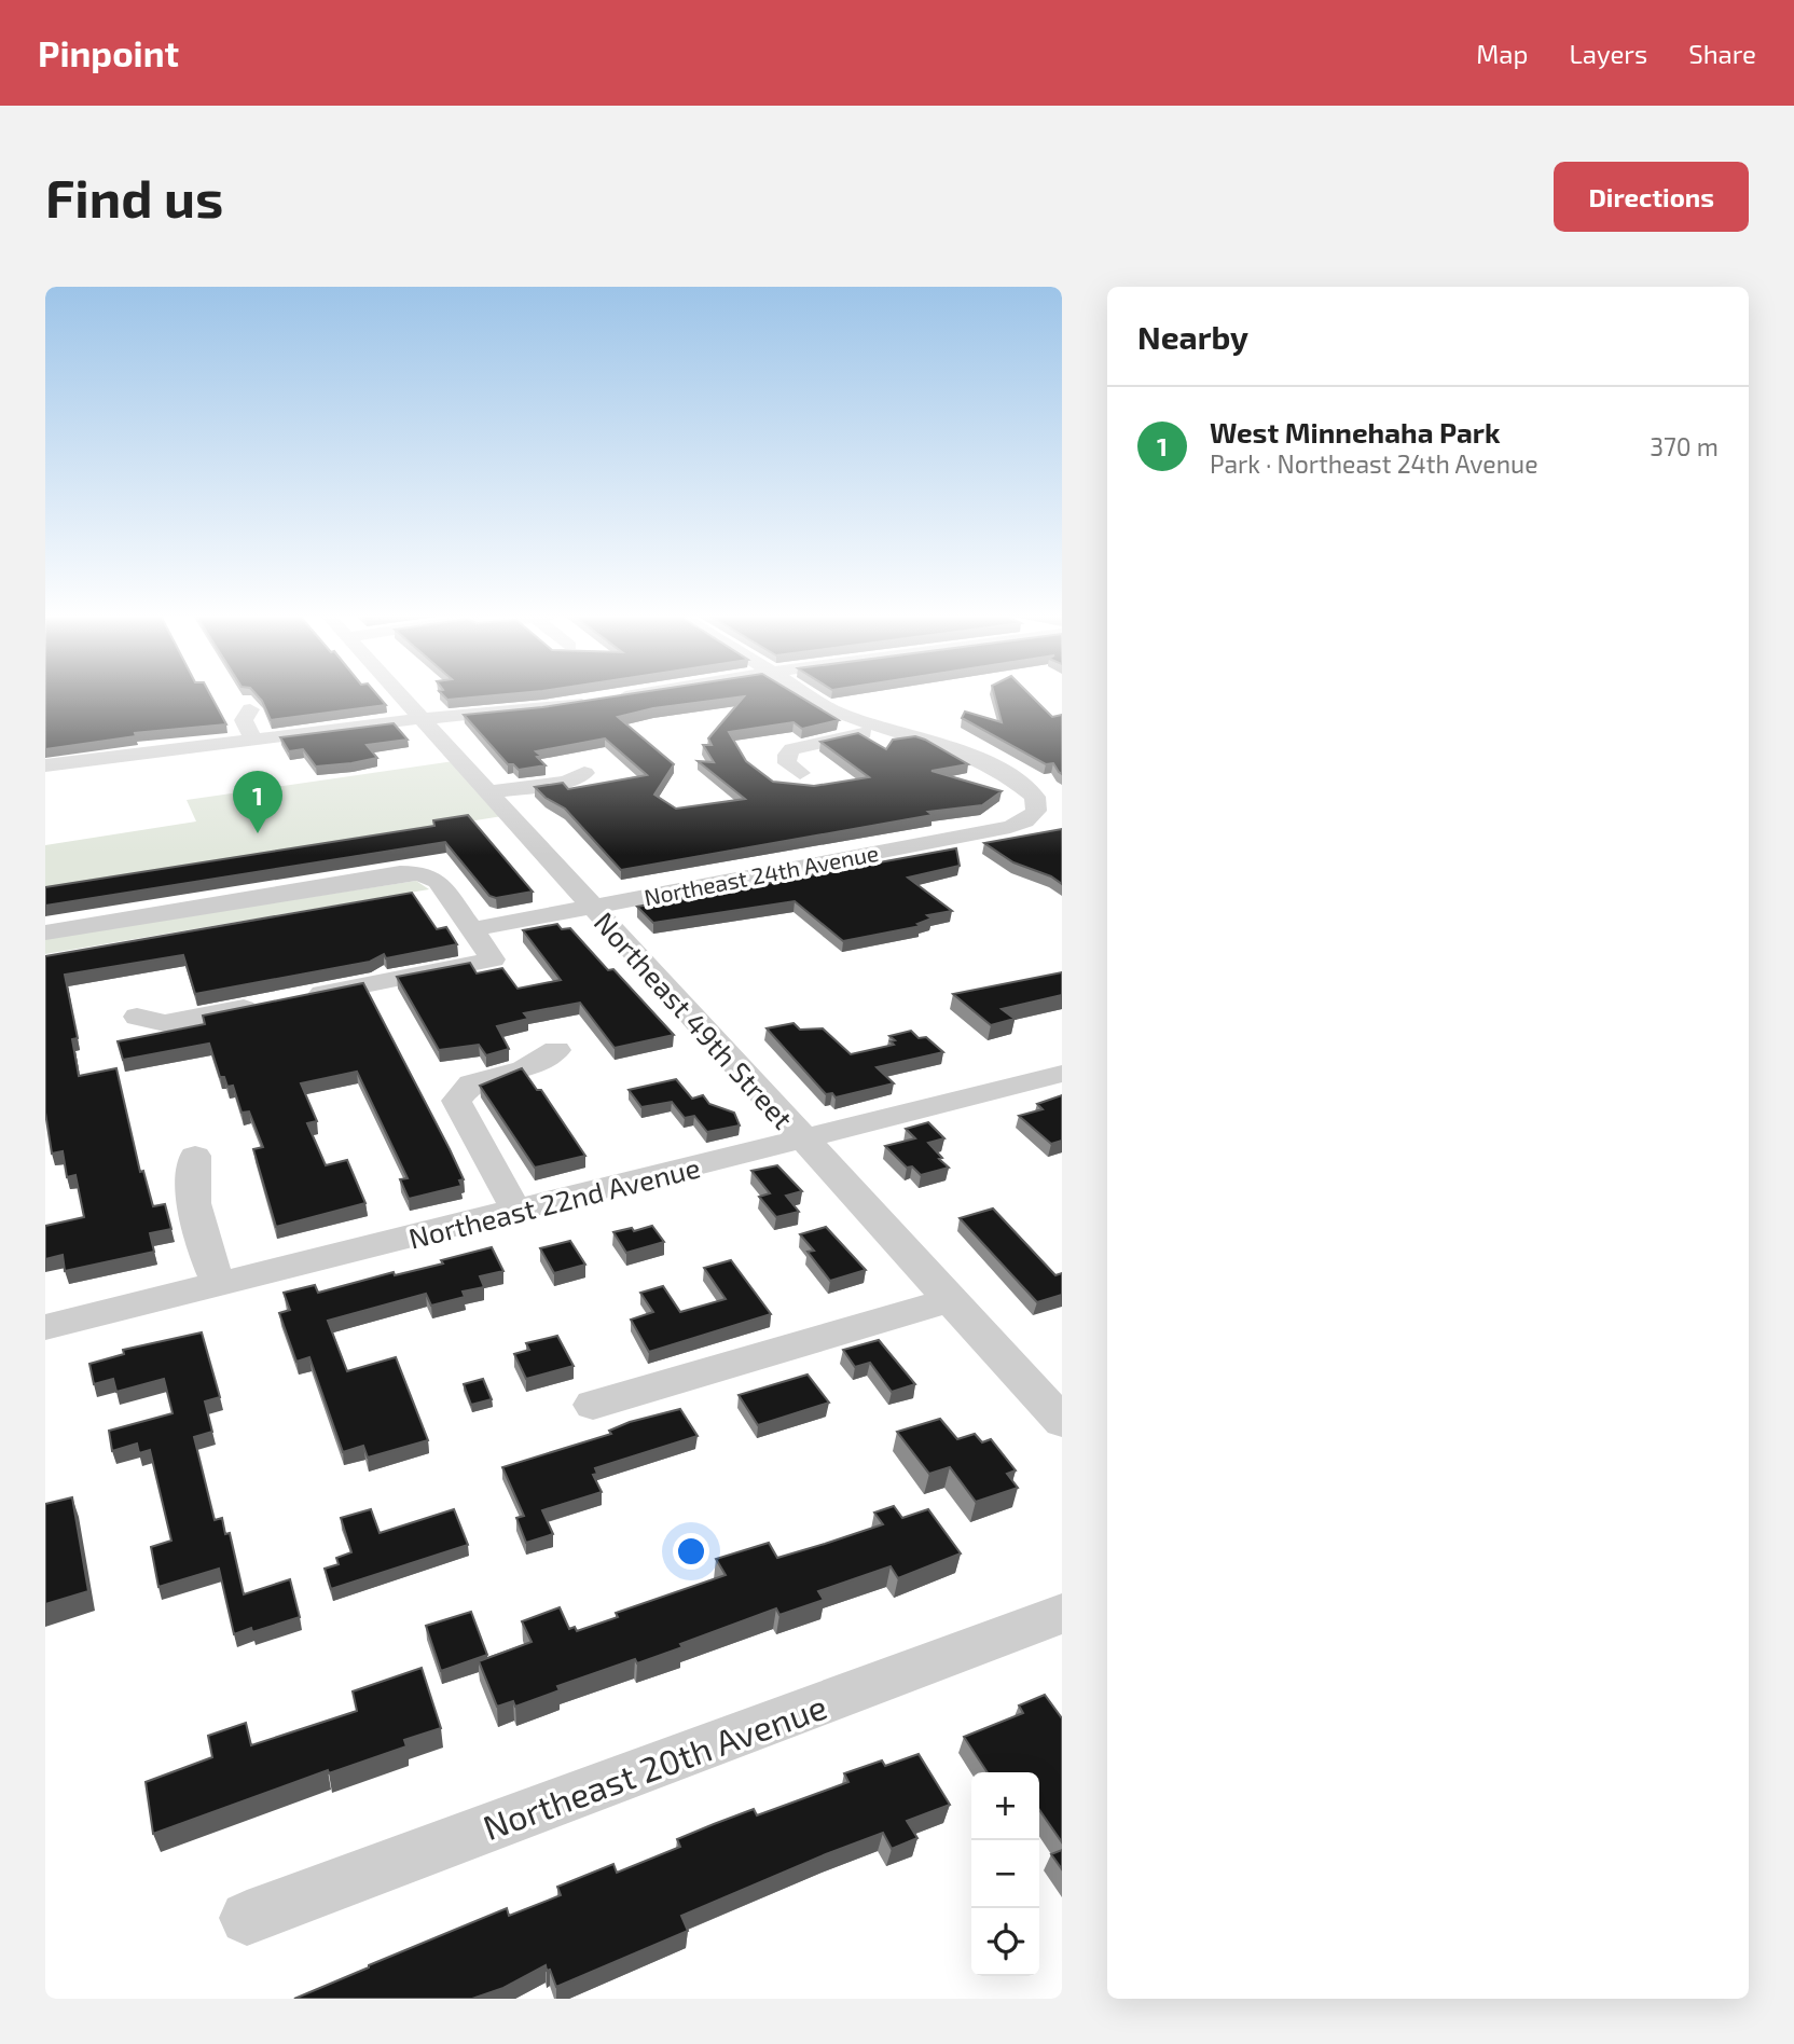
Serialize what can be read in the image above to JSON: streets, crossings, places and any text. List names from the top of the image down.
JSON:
{
  "streets": {
    "street": [
      "Northeast 24th Avenue",
      "Northeast 49th Street",
      "Northeast 22nd Avenue",
      "Northeast 20th Avenue"
    ]
  },
  "crossings": [
    ["Northeast 24th Avenue", "Northeast 49th Street"],
    ["Northeast 49th Street", "Northeast 22nd Avenue"]
  ],
  "page": {
    "header": "Pinpoint",
    "nav": ["Map", "Layers", "Share"],
    "buttons": "Directions",
    "title": "Find us",
    "heading": "Nearby",
    "list": [
      {
        "mark": "1",
        "name": "West Minnehaha Park",
        "note": "Park · Northeast 24th Avenue",
        "value": "370 m"
      }
    ],
    "pins": "1",
    "map_buttons": ["+", "−"]
  }
}
